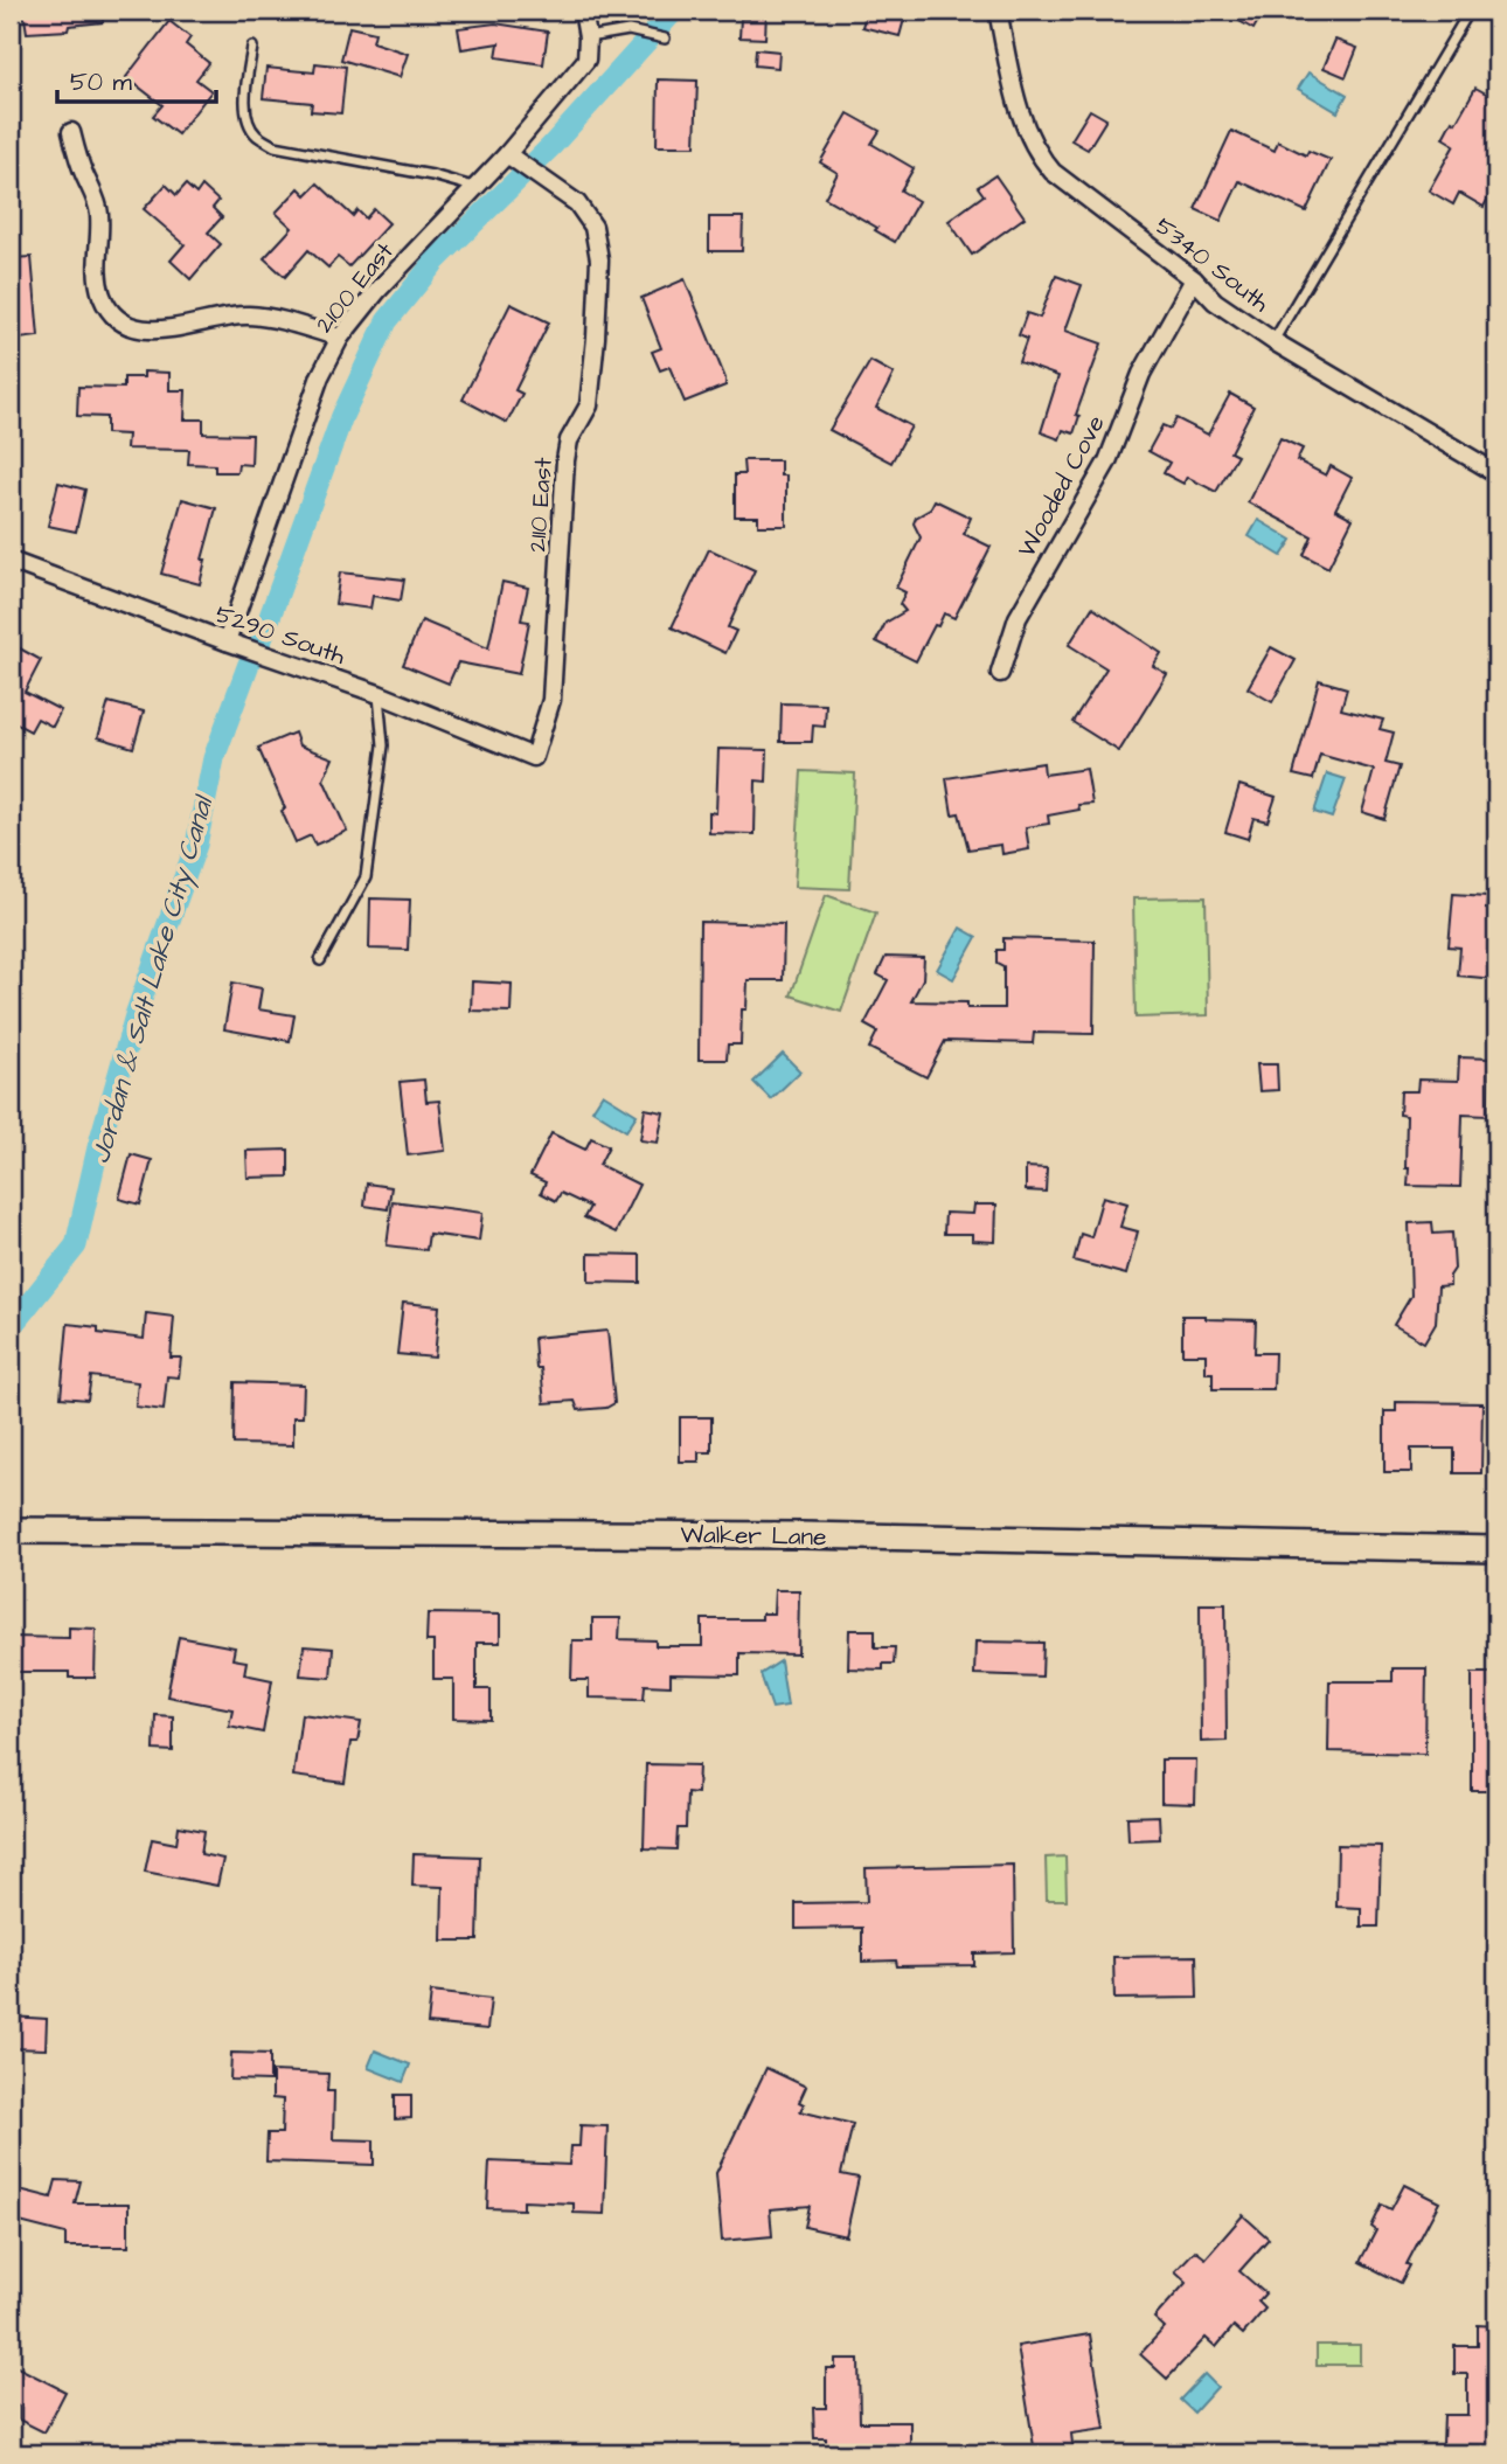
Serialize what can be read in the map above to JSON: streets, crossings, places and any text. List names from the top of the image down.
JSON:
{
  "streets": {
    "street": [
      "5340 South",
      "2100 East",
      "Wooded Cove",
      "2110 East",
      "5290 South",
      "Walker Lane"
    ]
  },
  "crossings": [
    ["5340 South", "Wooded Cove"],
    ["2100 East", "2110 East"],
    ["2100 East", "5290 South"],
    ["2110 East", "5290 South"]
  ],
  "water": ["Jordan & Salt Lake City Canal"],
  "scale_bar": "50 m"
}
